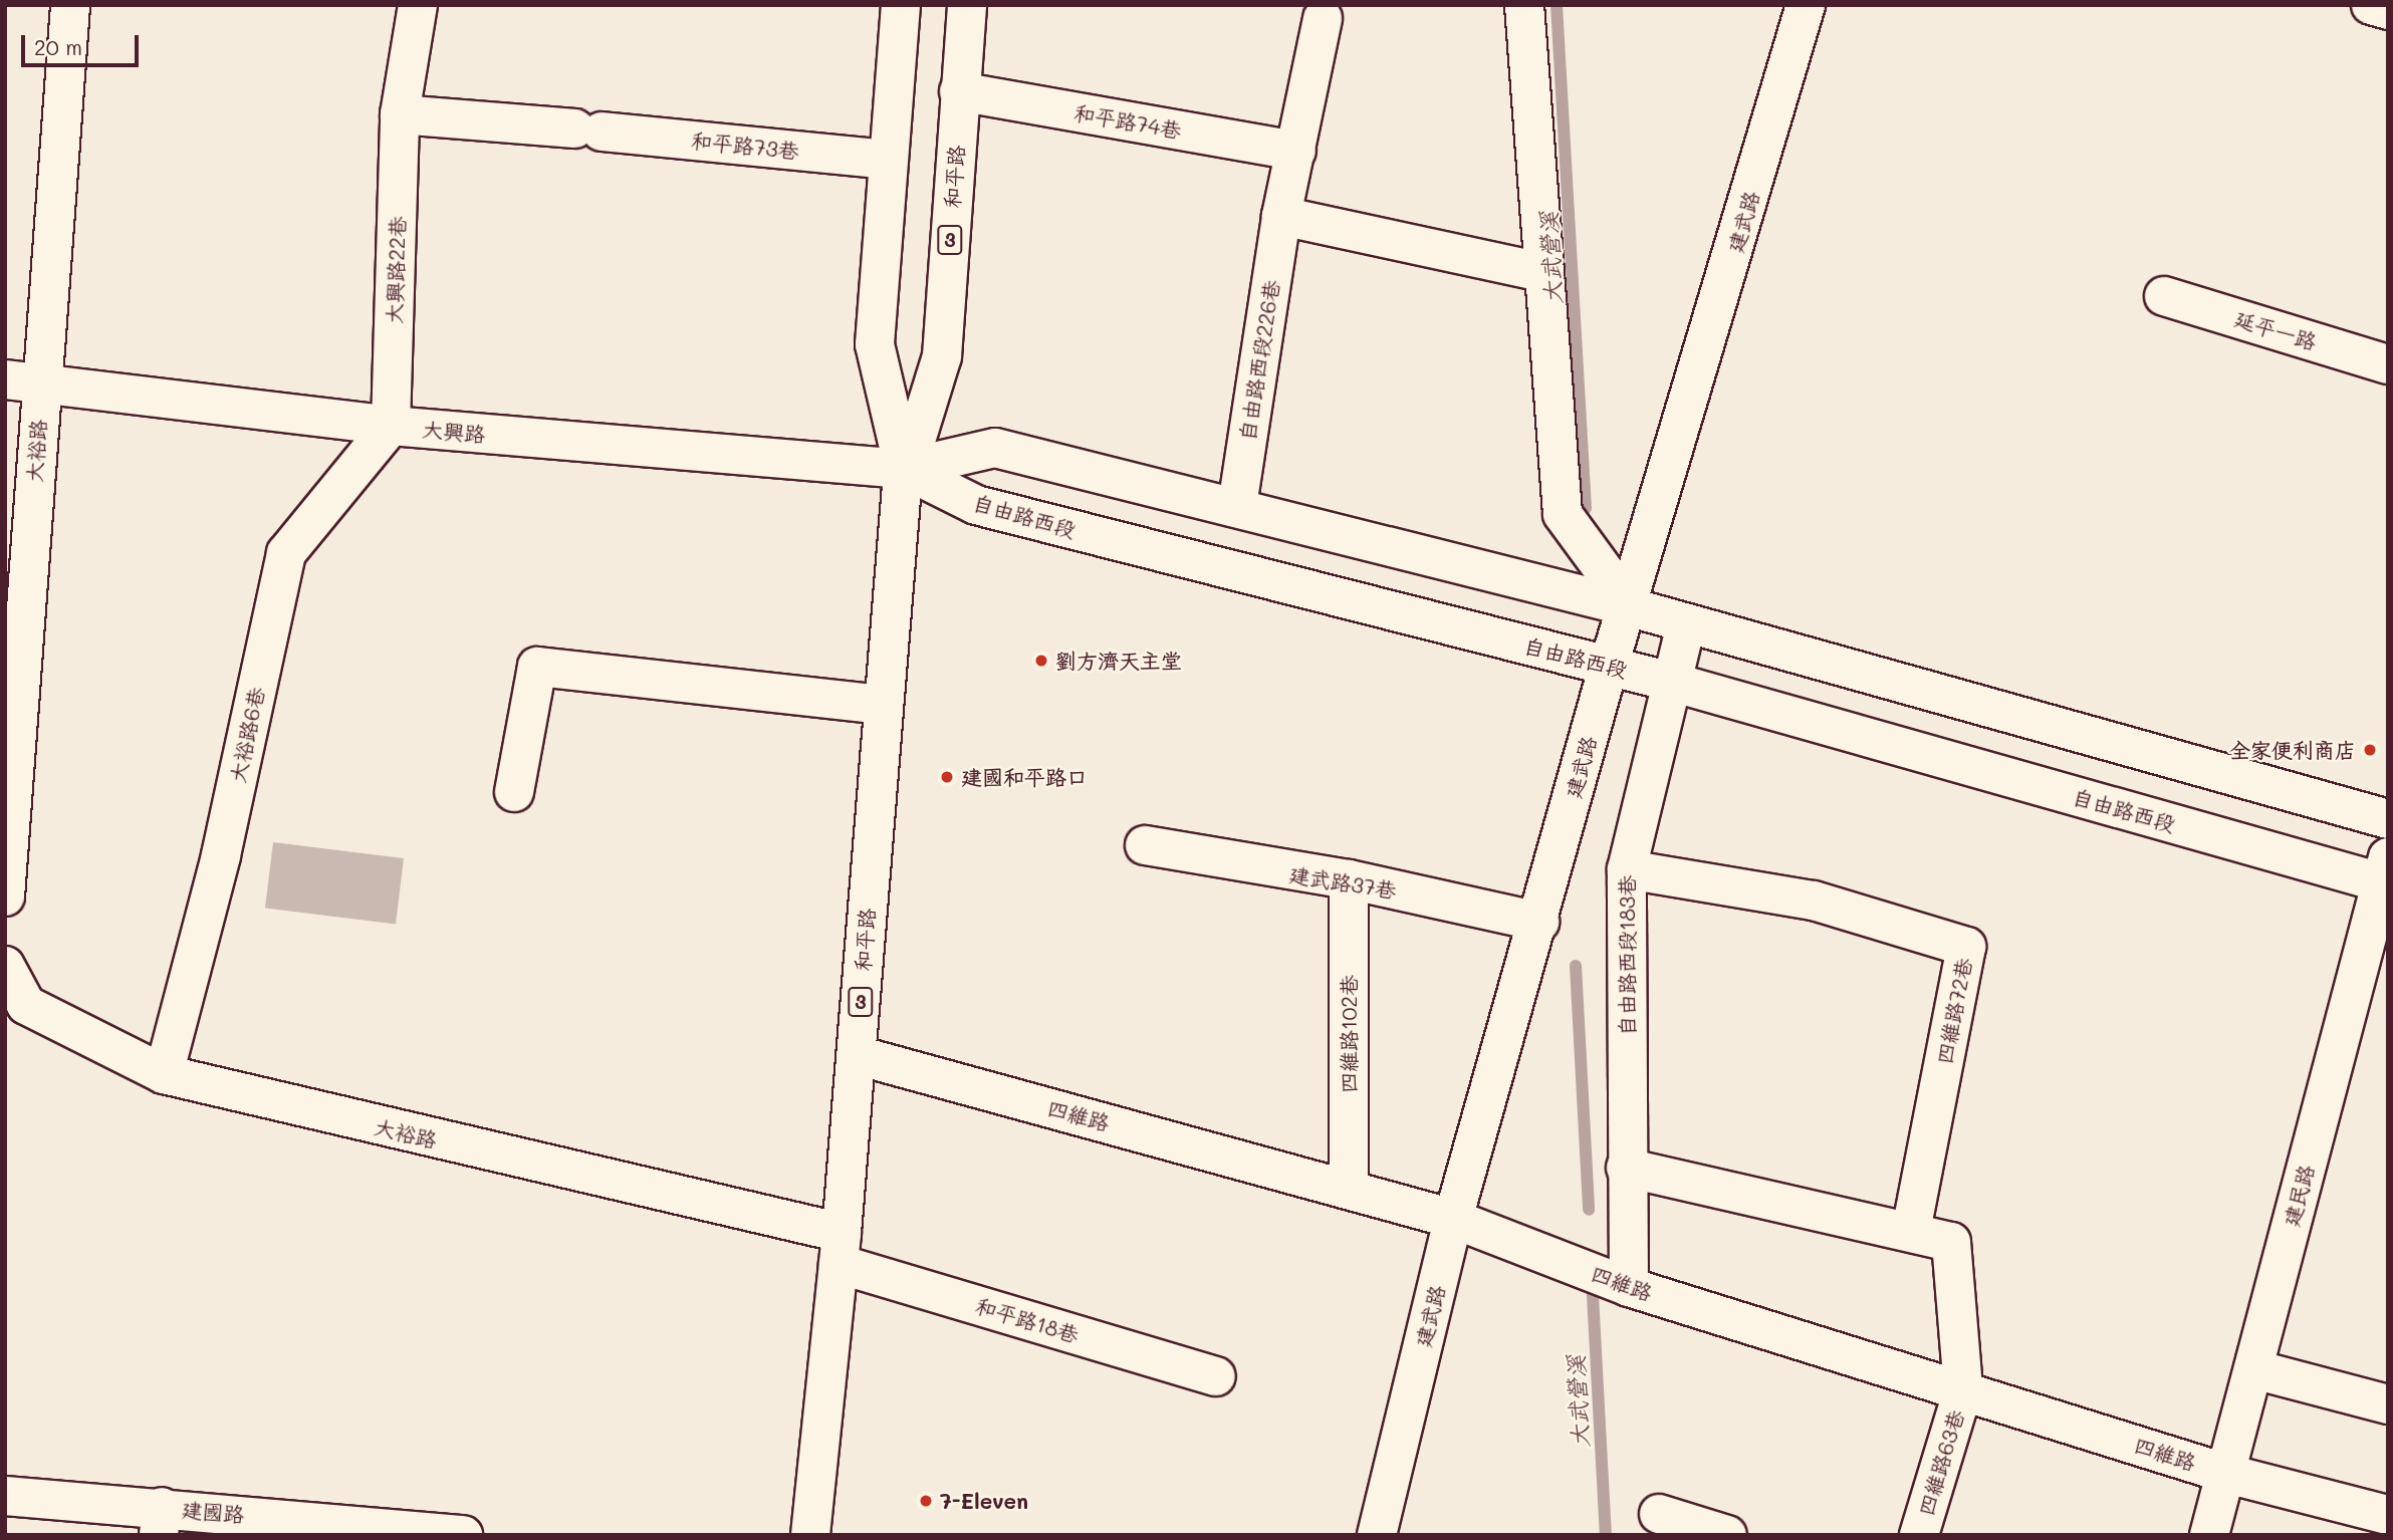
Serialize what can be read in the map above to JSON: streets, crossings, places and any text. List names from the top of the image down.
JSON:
{
  "streets": {
    "street": [
      "和平路74巷",
      "和平路73巷",
      "和平路",
      "建武路",
      "3",
      "大興路22巷",
      "延平一路",
      "自由路西段226巷",
      "大興路",
      "大裕路",
      "自由路西段",
      "大裕路6巷",
      "建武路37巷",
      "自由路西段183巷",
      "四維路72巷",
      "四維路102巷",
      "四維路",
      "建民路",
      "和平路18巷",
      "四維路63巷",
      "建國路"
    ]
  },
  "crossings": [
    ["和平路74巷", "和平路"],
    ["和平路74巷", "自由路西段226巷"],
    ["和平路73巷", "和平路"],
    ["和平路73巷", "大興路22巷"],
    ["和平路", "大興路"],
    ["和平路", "大裕路"],
    ["和平路", "自由路西段"],
    ["和平路", "四維路"],
    ["和平路", "和平路18巷"],
    ["建武路", "自由路西段"],
    ["建武路", "建武路37巷"],
    ["建武路", "四維路"],
    ["大興路22巷", "大興路"],
    ["大興路22巷", "大裕路6巷"],
    ["大興路", "大裕路"],
    ["大興路", "自由路西段"],
    ["大興路", "大裕路6巷"],
    ["大裕路", "大裕路6巷"],
    ["大裕路", "和平路18巷"],
    ["自由路西段", "自由路西段183巷"],
    ["自由路西段", "建民路"],
    ["建武路37巷", "四維路102巷"],
    ["自由路西段183巷", "四維路72巷"],
    ["自由路西段183巷", "四維路"],
    ["四維路102巷", "四維路"],
    ["四維路", "建民路"],
    ["四維路", "四維路63巷"]
  ],
  "water": ["大武營溪"],
  "places": [
    "劉方濟天主堂",
    "全家便利商店",
    "建國和平路口",
    "7-Eleven"
  ],
  "scale_bar": "20 m"
}
